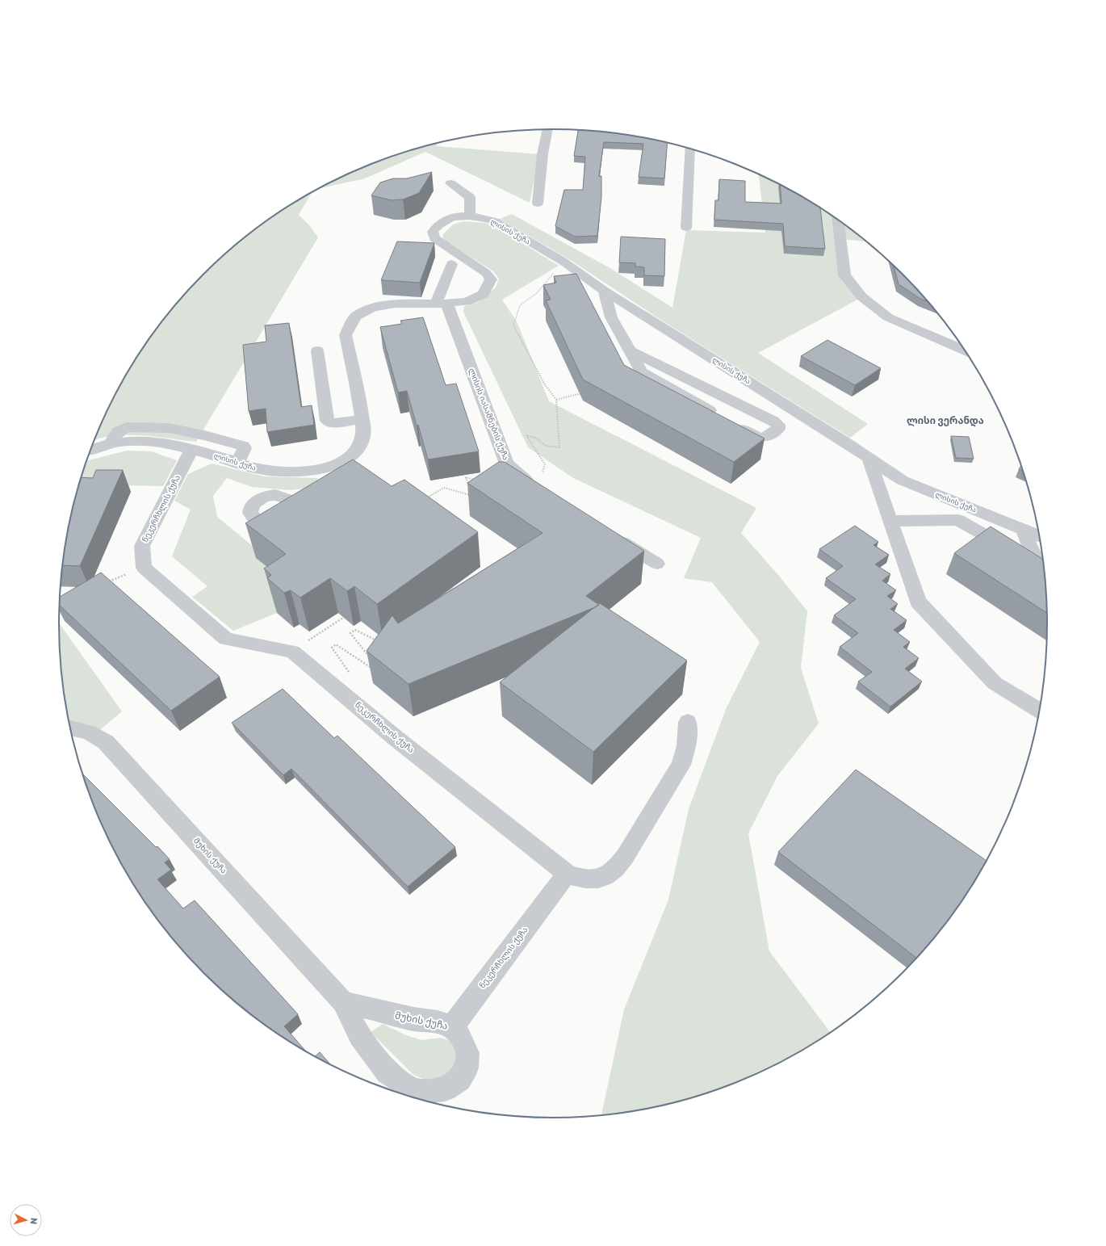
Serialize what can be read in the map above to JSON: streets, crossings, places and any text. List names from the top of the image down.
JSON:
{
  "streets": {
    "street": [
      "ლისის ქუჩა",
      "ლისის იასამნების ქუჩა",
      "ნეკერჩხლის ქუჩა",
      "მუხის ქუჩა"
    ]
  },
  "crossings": [
    ["ლისის ქუჩა", "ლისის იასამნების ქუჩა"],
    ["ლისის ქუჩა", "ნეკერჩხლის ქუჩა"],
    ["ნეკერჩხლის ქუჩა", "მუხის ქუჩა"]
  ],
  "districts": ["ლისი ვერანდა"],
  "north": "right"
}
